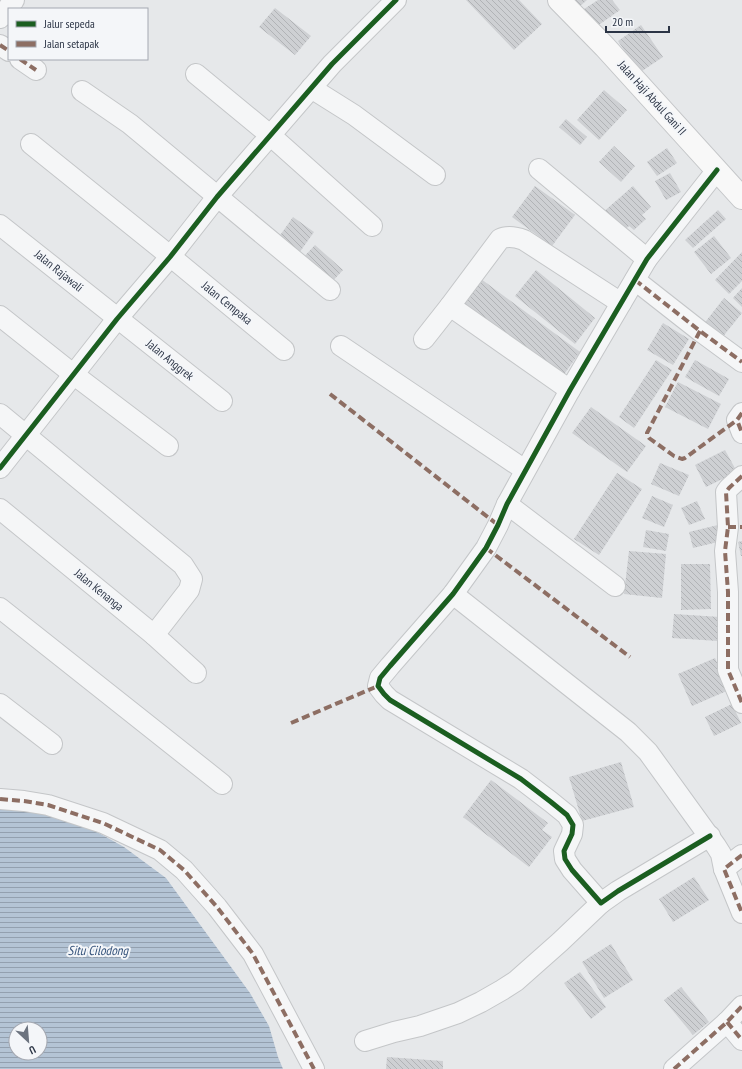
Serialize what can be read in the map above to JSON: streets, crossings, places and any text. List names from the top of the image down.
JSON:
{
  "streets": {
    "street": [
      "Jalan Haji Abdul Gani II",
      "Jalan Rajawali",
      "Jalan Cempaka",
      "Jalan Anggrek",
      "Jalan Kenanga"
    ]
  },
  "crossings": [
    ["Jalan Rajawali", "Jalan Anggrek"]
  ],
  "water": ["Situ Cilodong"],
  "legend": ["Jalur sepeda", "Jalan setapak"],
  "scale_bar": "20 m",
  "north": "bottom right"
}
